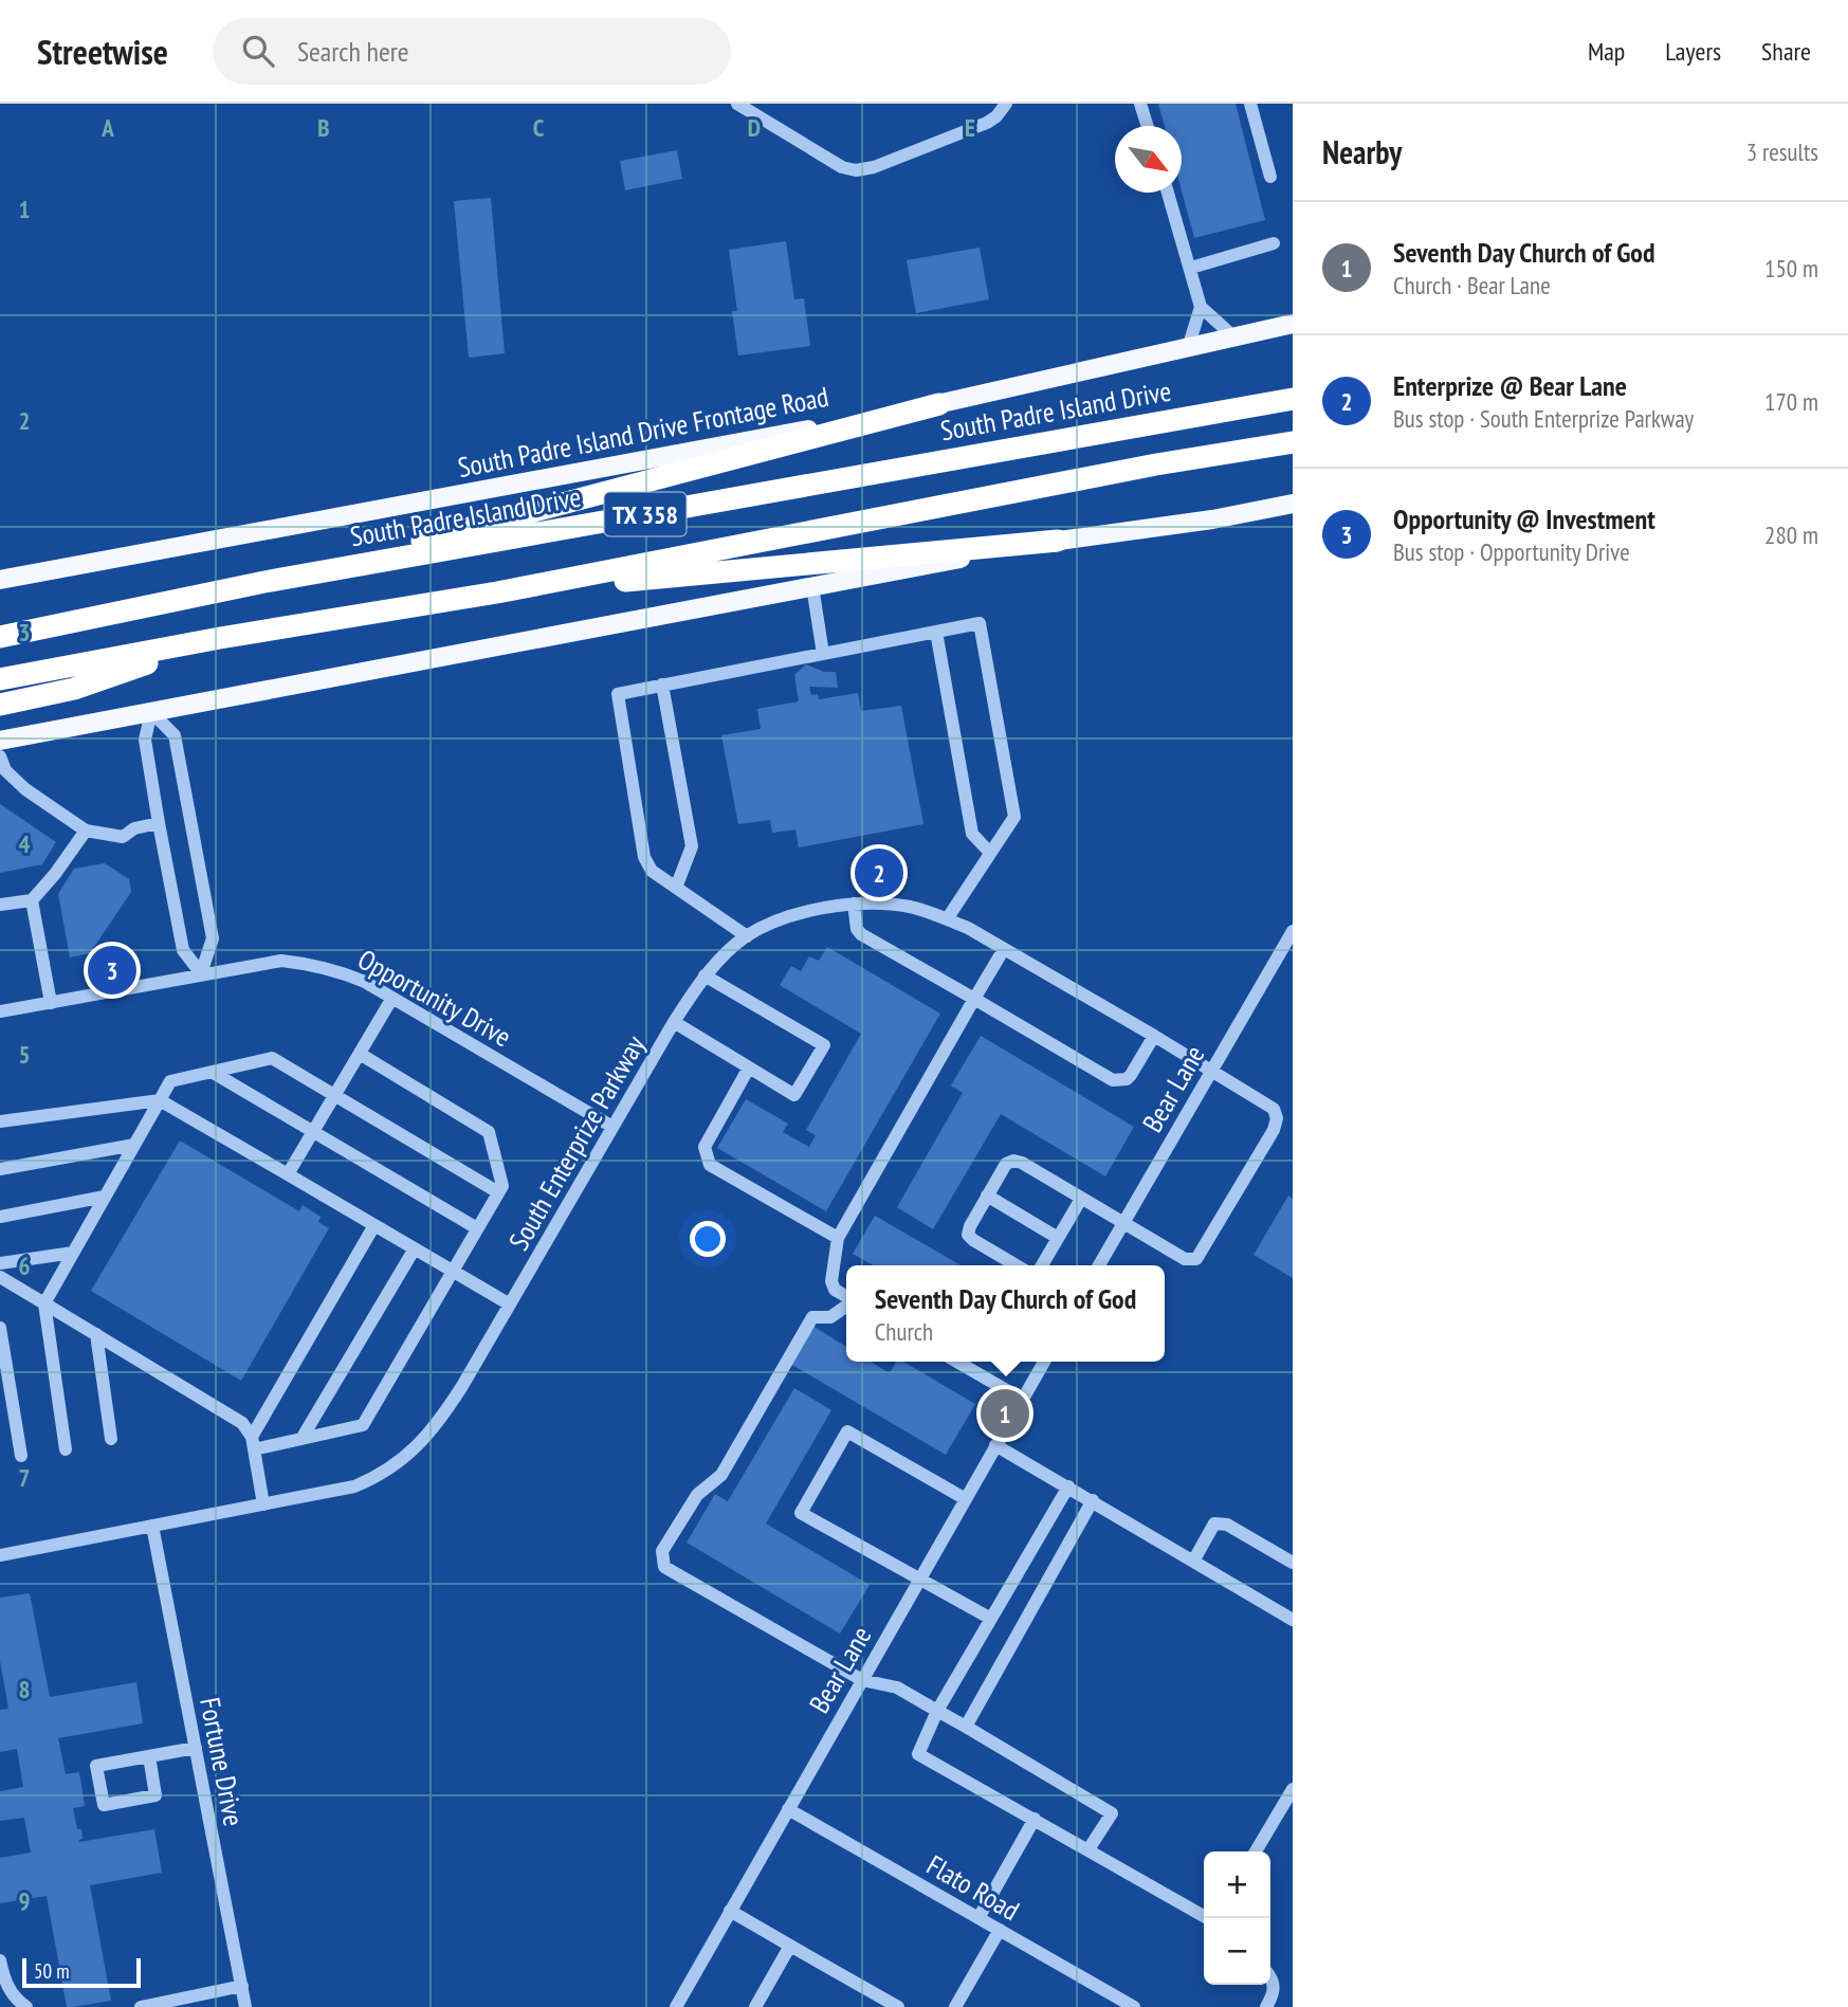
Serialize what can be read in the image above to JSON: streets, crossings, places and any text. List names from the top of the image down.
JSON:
{
  "streets": {
    "highway": ["South Padre Island Drive", "TX 358"],
    "main road": ["South Padre Island Drive Frontage Road"],
    "street": [
      "Opportunity Drive",
      "Bear Lane",
      "South Enterprize Parkway",
      "Fortune Drive",
      "Flato Road"
    ]
  },
  "crossings": [
    ["Opportunity Drive", "South Enterprize Parkway"],
    ["Bear Lane", "South Enterprize Parkway"],
    ["Bear Lane", "Flato Road"],
    ["South Enterprize Parkway", "Fortune Drive"]
  ],
  "scale_bar": "50 m",
  "north": "bottom right",
  "page": {
    "header": "Streetwise",
    "search": "Search here",
    "nav": ["Map", "Layers", "Share"],
    "heading": ["Nearby", "3 results"],
    "list": [
      {
        "mark": "1",
        "name": "Seventh Day Church of God",
        "note": "Church · Bear Lane",
        "value": "150 m"
      },
      {
        "mark": "2",
        "name": "Enterprize @ Bear Lane",
        "note": "Bus stop · South Enterprize Parkway",
        "value": "170 m"
      },
      {
        "mark": "3",
        "name": "Opportunity @ Investment",
        "note": "Bus stop · Opportunity Drive",
        "value": "280 m"
      }
    ],
    "pins": ["2", "3", "1"],
    "popup": ["Seventh Day Church of God", "Church"],
    "map_buttons": ["+", "−"],
    "scale": "50 m"
  },
  "grid": {
    "columns": [
      "A",
      "B",
      "C",
      "D",
      "E"
    ],
    "rows": [
      "1",
      "2",
      "3",
      "4",
      "5",
      "6",
      "7",
      "8",
      "9"
    ]
  }
}
